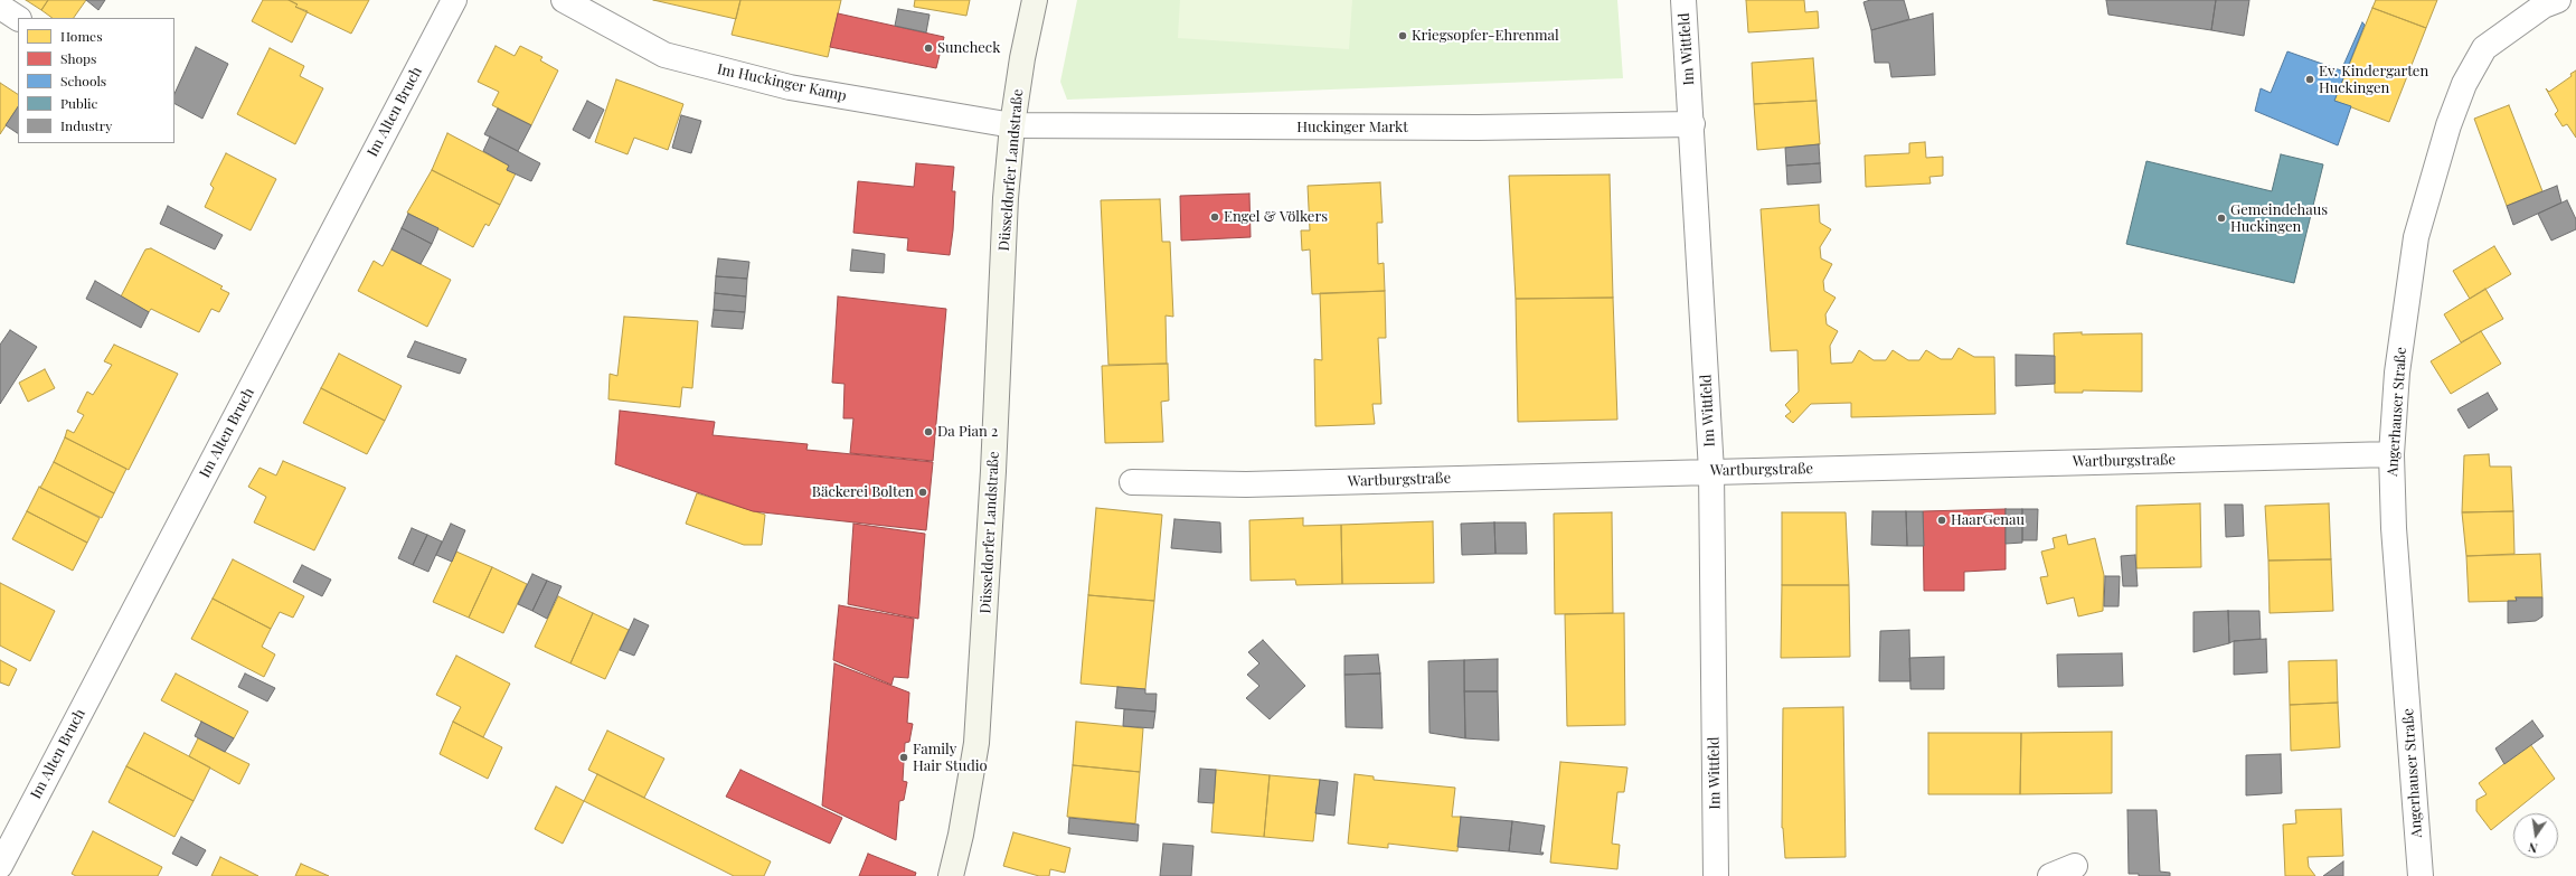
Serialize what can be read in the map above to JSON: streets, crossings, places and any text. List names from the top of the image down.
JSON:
{
  "streets": {
    "main road": ["Düsseldorfer Landstraße"],
    "street": [
      "Im Wittfeld",
      "Im Huckinger Kamp",
      "Im Alten Bruch",
      "Huckinger Markt",
      "Angerhauser Straße",
      "Wartburgstraße"
    ]
  },
  "crossings": [
    ["Im Wittfeld", "Huckinger Markt"],
    ["Im Wittfeld", "Wartburgstraße"],
    ["Im Huckinger Kamp", "Huckinger Markt"],
    ["Im Huckinger Kamp", "Düsseldorfer Landstraße"],
    ["Huckinger Markt", "Düsseldorfer Landstraße"],
    ["Angerhauser Straße", "Wartburgstraße"]
  ],
  "places": [
    "Kriegsopfer-Ehrenmal",
    "Suncheck",
    "Ev. Kindergarten Huckingen",
    "Engel & Völkers",
    "Gemeindehaus Huckingen",
    "Da Pian 2",
    "Bäckerei Bolten",
    "HaarGenau",
    "Family Hair Studio"
  ],
  "legend": [
    "Homes",
    "Shops",
    "Schools",
    "Public",
    "Industry"
  ],
  "north": "bottom"
}
